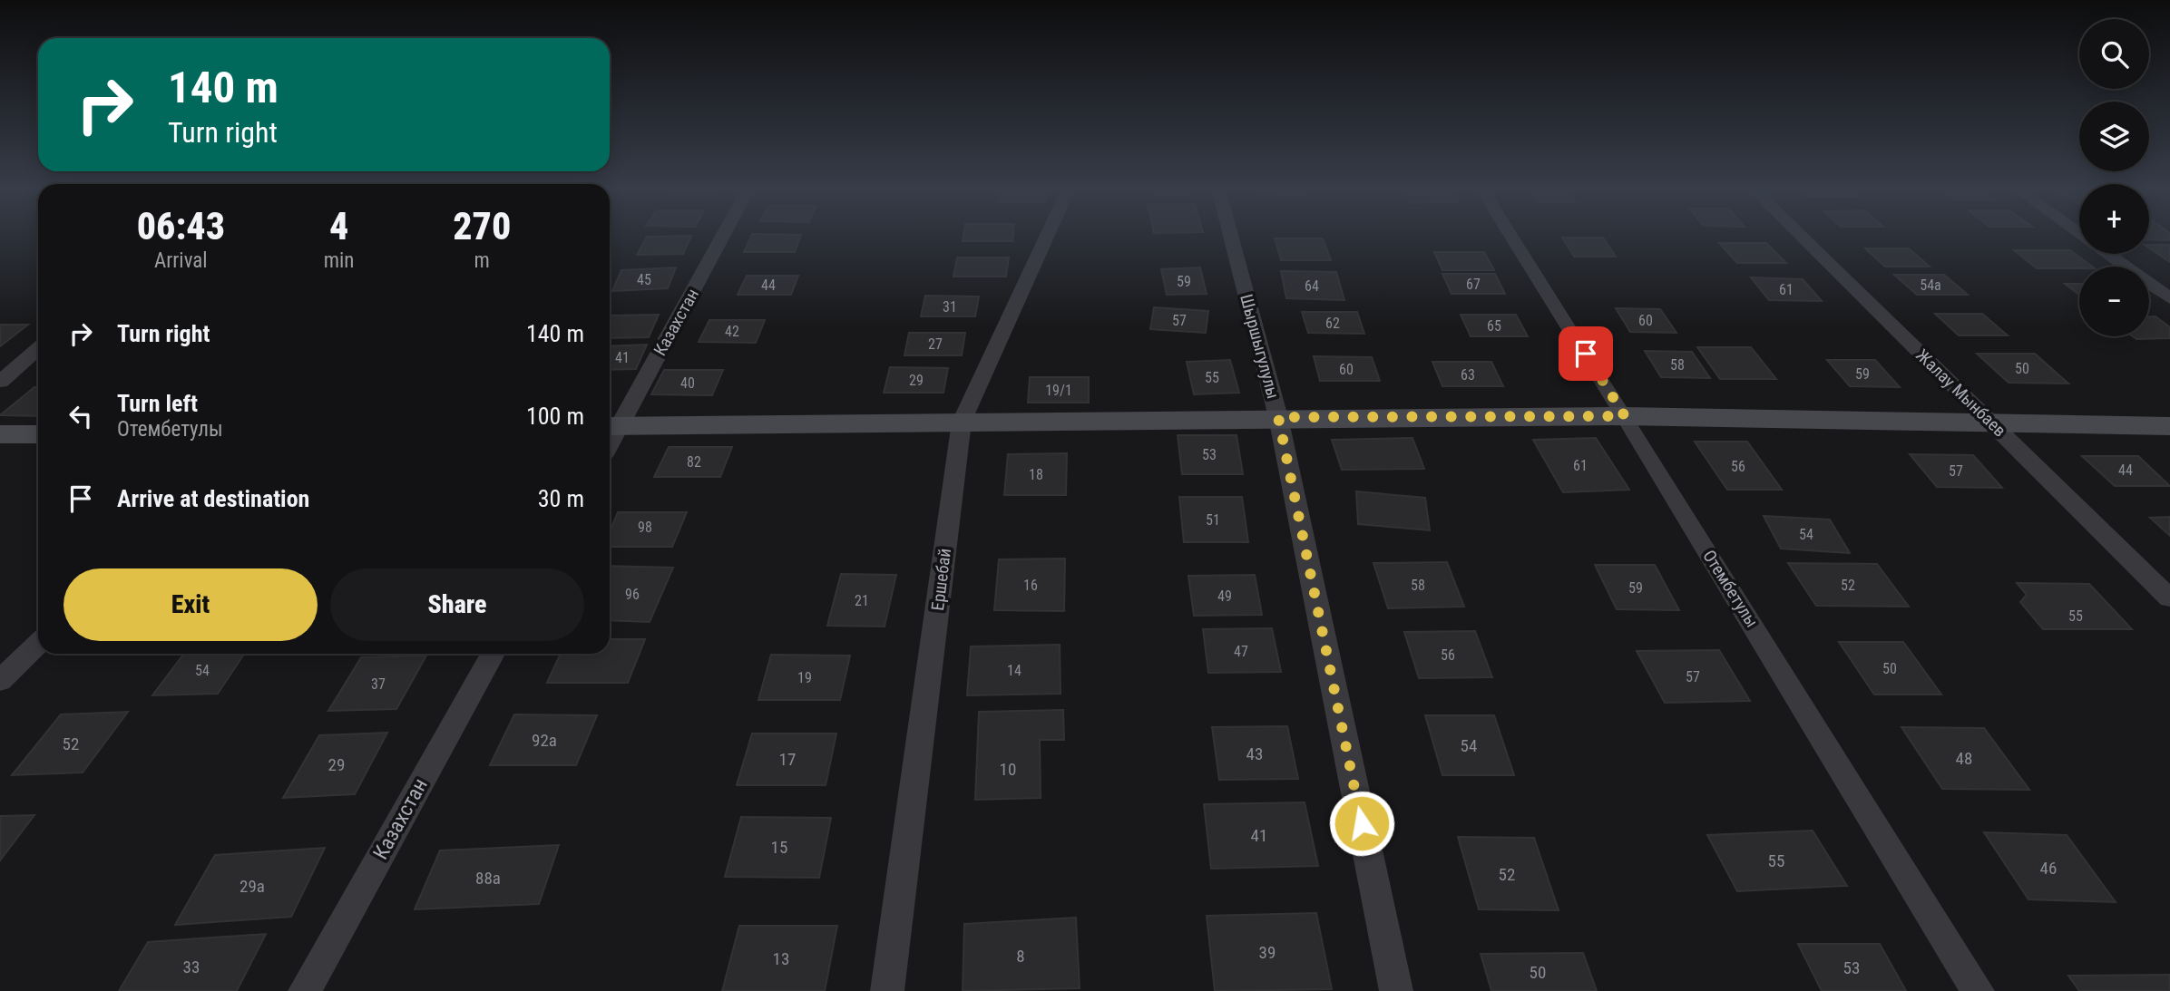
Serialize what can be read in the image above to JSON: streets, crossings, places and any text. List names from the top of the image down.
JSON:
{
  "streets": {
    "street": [
      "Казахстан",
      "Шыршыгулулы",
      "Жалау Мынбаев",
      "Ершебай",
      "Отембетулы"
    ]
  },
  "house_numbers": [
    "45",
    "59",
    "67",
    "44",
    "54а",
    "64",
    "61",
    "31",
    "57",
    "60",
    "62",
    "65",
    "42",
    "27",
    "41",
    "58",
    "50",
    "60",
    "59",
    "63",
    "55",
    "29",
    "40",
    "19/1",
    "53",
    "82",
    "61",
    "56",
    "44",
    "57",
    "18",
    "51",
    "98",
    "54",
    "16",
    "58",
    "52",
    "59",
    "96",
    "49",
    "21",
    "55",
    "47",
    "56",
    "50",
    "54",
    "14",
    "57",
    "19",
    "37",
    "92а",
    "52",
    "54",
    "43",
    "48",
    "17",
    "29",
    "10",
    "41",
    "15",
    "55",
    "46",
    "52",
    "88а",
    "29а",
    "39",
    "8",
    "13",
    "33",
    "53",
    "50"
  ],
  "page": {
    "map_buttons": ["+", "−"],
    "turn": ["140 m", "Turn right"],
    "eta": [
      "06:43",
      "Arrival",
      "4",
      "min",
      "270",
      "m"
    ],
    "list": [
      {
        "name": "Turn right",
        "value": "140 m"
      },
      {
        "name": "Turn left",
        "note": "Отембетулы",
        "value": "100 m"
      },
      {
        "name": "Arrive at destination",
        "value": "30 m"
      }
    ],
    "buttons": ["Exit", "Share"]
  }
}
